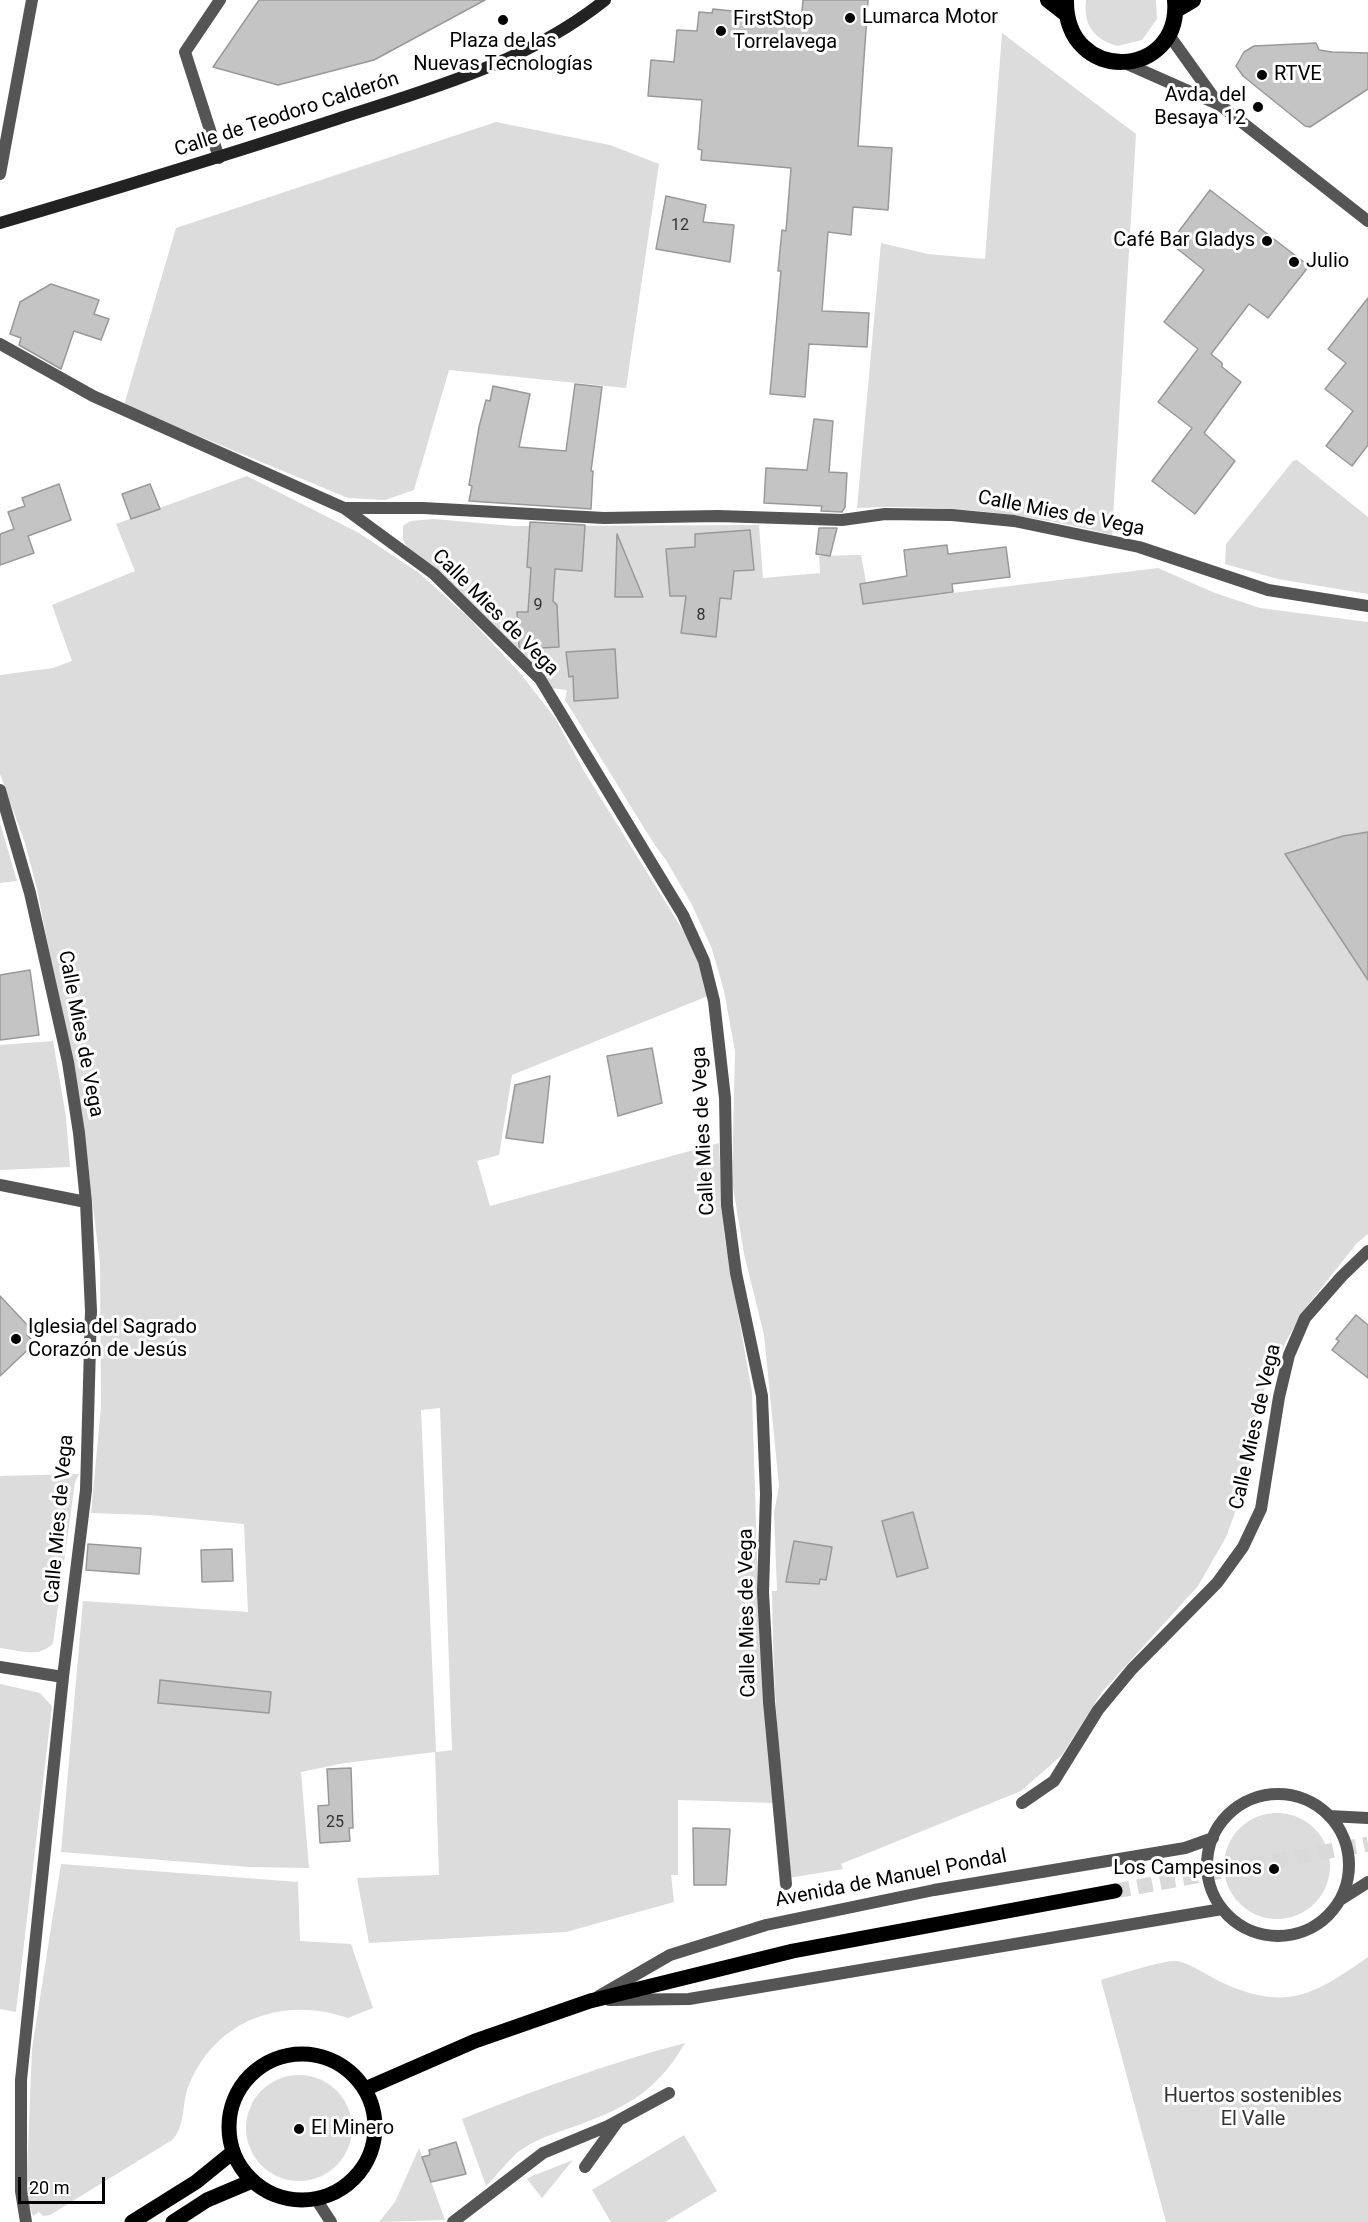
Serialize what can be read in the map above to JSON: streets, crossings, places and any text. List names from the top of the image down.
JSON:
{
  "streets": {
    "main road": ["Calle de Teodoro Calderón", "Avenida de Manuel Pondal"],
    "street": ["Calle Mies de Vega"]
  },
  "parks": ["Huertos sostenibles El Valle"],
  "places": [
    "Lumarca Motor",
    "Plaza de las Nuevas Tecnologías",
    "FirstStop Torrelavega",
    "RTVE",
    "Avda. del Besaya 12",
    "Café Bar Gladys",
    "Julio",
    "Iglesia del Sagrado Corazón de Jesús",
    "Los Campesinos",
    "El Minero"
  ],
  "house_numbers": [
    "12",
    "9",
    "8",
    "25"
  ],
  "scale_bar": "20 m"
}
